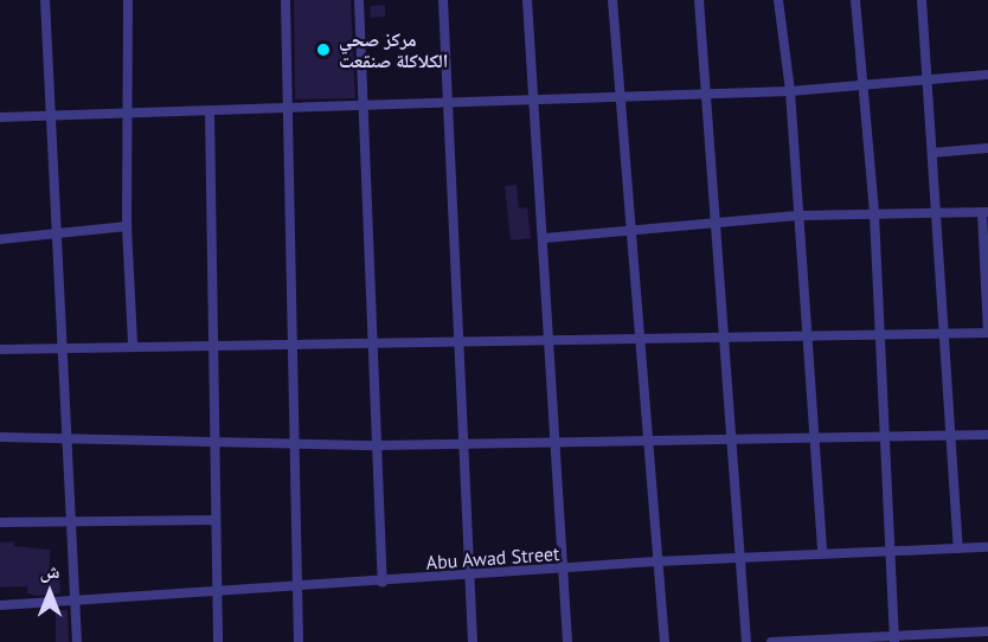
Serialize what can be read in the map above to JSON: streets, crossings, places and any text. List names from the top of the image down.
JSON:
{
  "streets": {
    "street": ["Abu Awad Street"]
  },
  "places": ["مركز صحي الكلاكلة صنقعت"],
  "north": "top"
}
